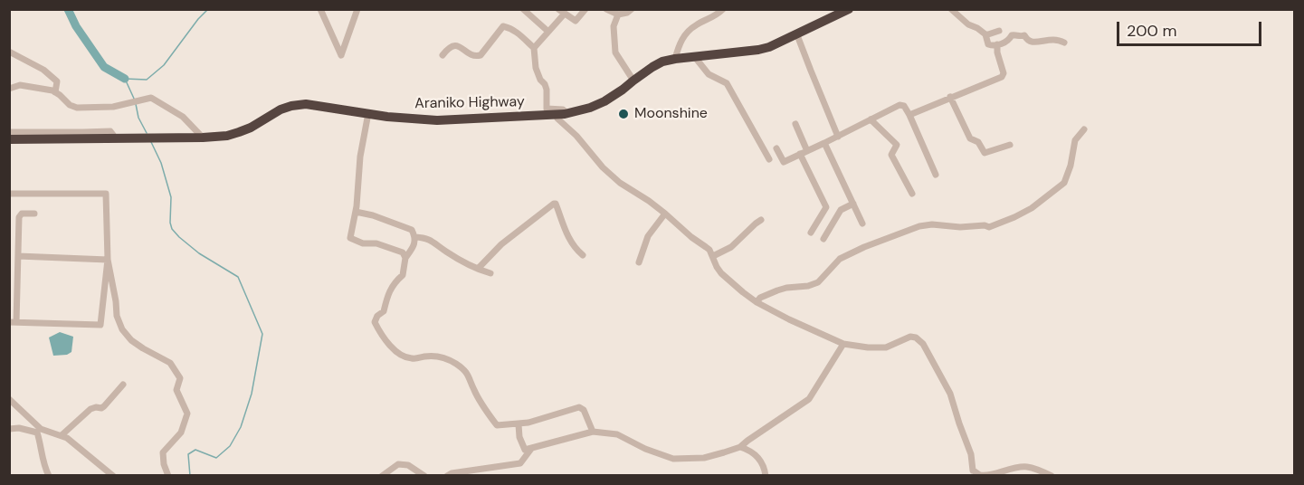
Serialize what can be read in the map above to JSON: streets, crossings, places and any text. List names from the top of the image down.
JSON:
{
  "streets": {
    "highway": ["Araniko Highway"]
  },
  "places": ["Moonshine"],
  "scale_bar": "200 m"
}
